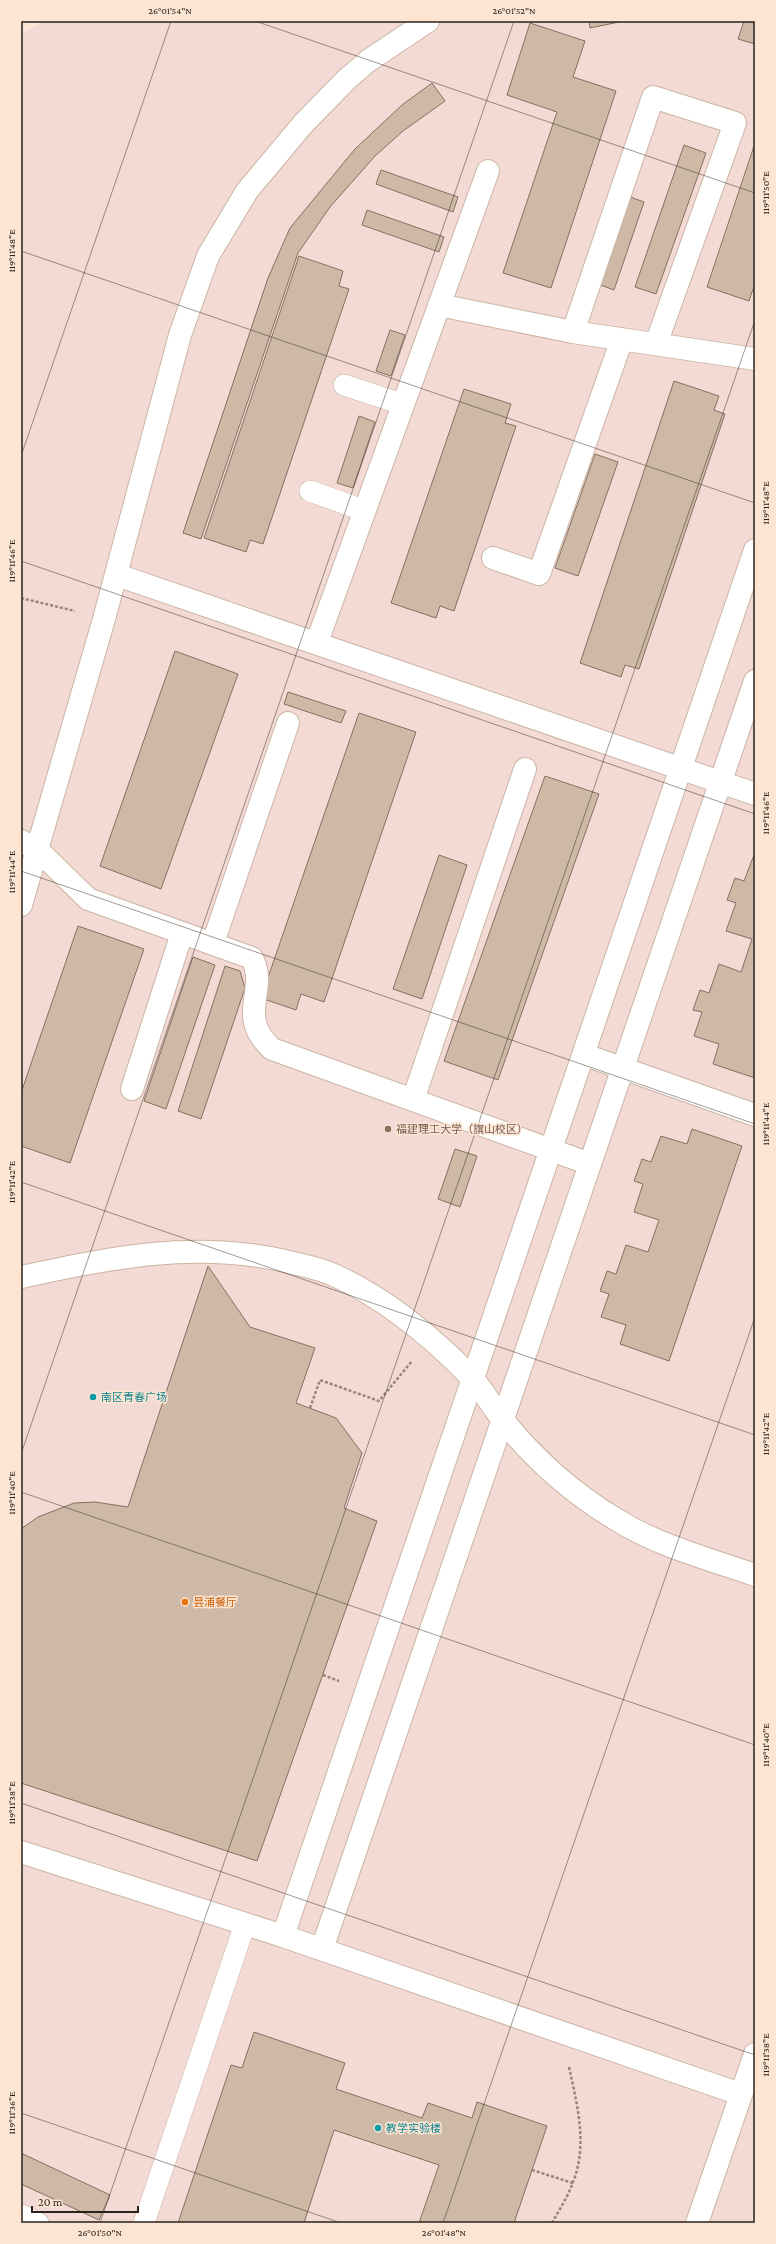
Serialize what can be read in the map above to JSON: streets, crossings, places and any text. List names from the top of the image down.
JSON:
{
  "places": [
    "福建理工大学（旗山校区）",
    "南区青春广场",
    "昙浦餐厅",
    "教学实验楼"
  ],
  "scale_bar": "20 m",
  "coordinates": [
    "26°01'54\"N",
    "26°01'52\"N",
    "119°11'50\"E",
    "119°11'48\"E",
    "119°11'46\"E",
    "119°11'44\"E",
    "119°11'42\"E",
    "119°11'40\"E",
    "119°11'38\"E",
    "119°11'36\"E",
    "26°01'50\"N",
    "26°01'48\"N"
  ]
}
